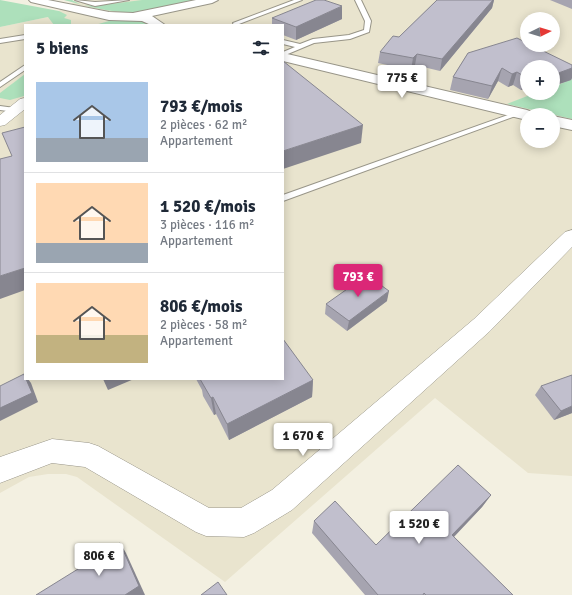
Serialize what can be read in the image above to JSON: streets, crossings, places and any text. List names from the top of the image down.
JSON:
{
  "north": "right",
  "page": {
    "map_buttons": ["+", "−"],
    "heading": "5 biens",
    "price": [
      "775 €",
      "793 €",
      "1 670 €",
      "1 520 €",
      "806 €"
    ],
    "list": [
      {
        "name": "793 €/mois",
        "note": "2 pièces · 62 m² · Appartement"
      },
      {
        "name": "1 520 €/mois",
        "note": "3 pièces · 116 m² · Appartement"
      },
      {
        "name": "806 €/mois",
        "note": "2 pièces · 58 m² · Appartement"
      }
    ]
  }
}
